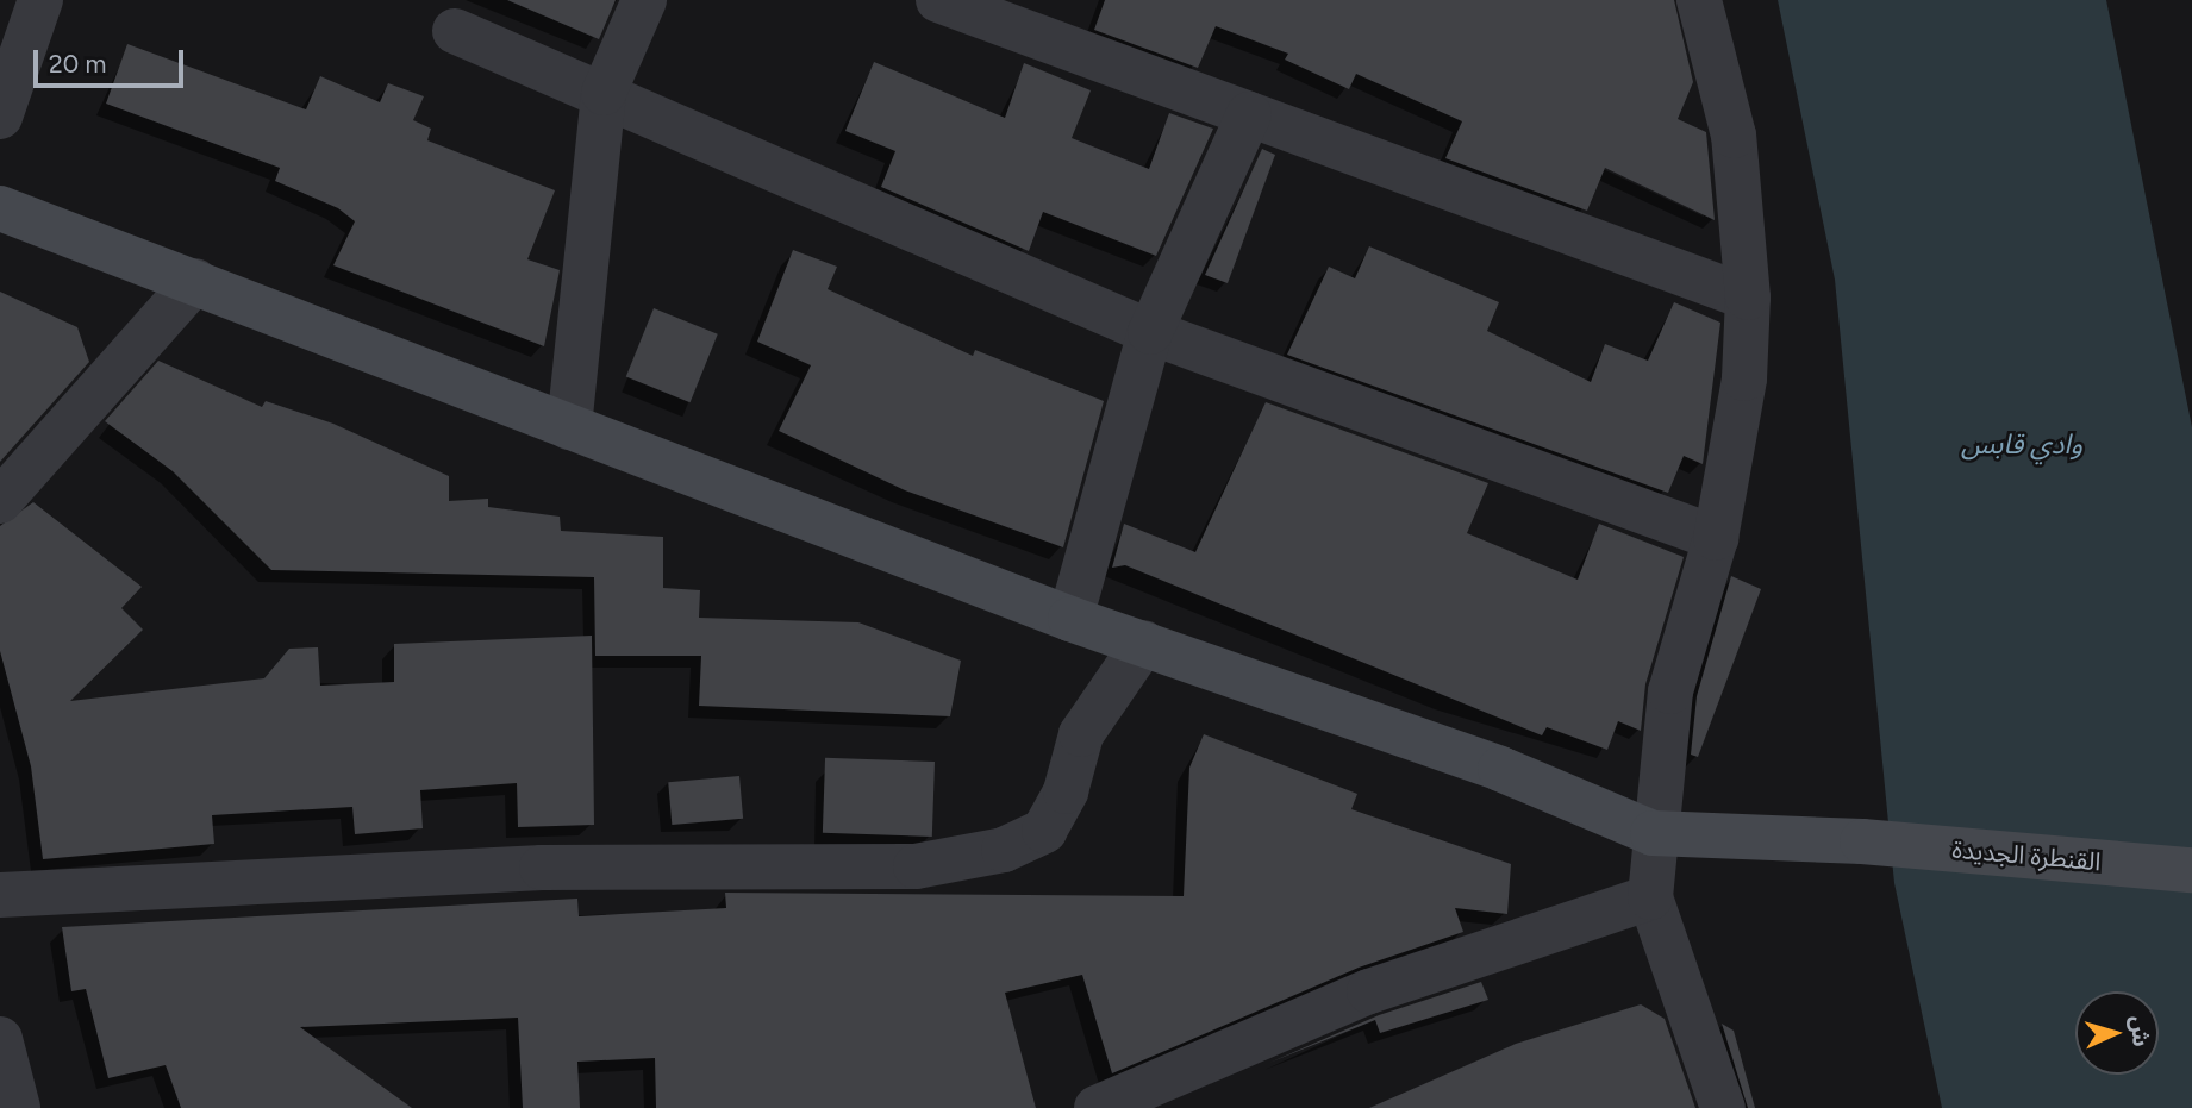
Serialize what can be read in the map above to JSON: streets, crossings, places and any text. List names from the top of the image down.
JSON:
{
  "streets": {
    "main road": ["القنطرة الجديدة"]
  },
  "water": ["وادي قابس"],
  "scale_bar": "20 m",
  "north": "right"
}
